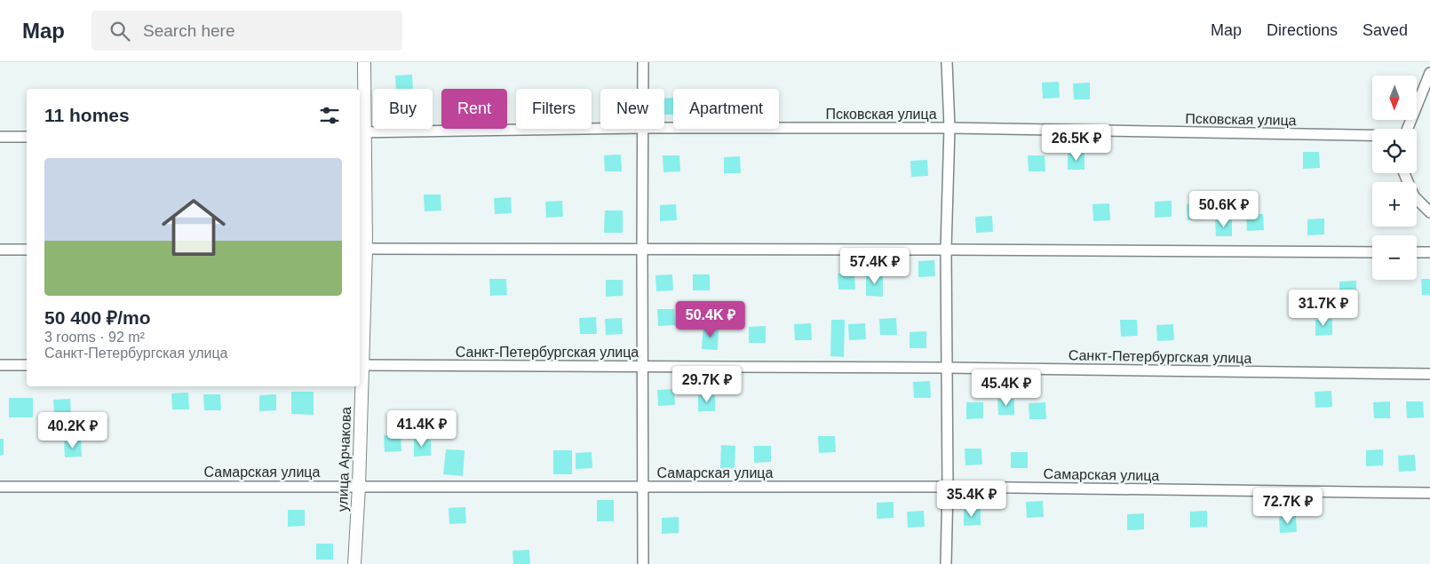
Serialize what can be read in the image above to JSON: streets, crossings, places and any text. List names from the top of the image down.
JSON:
{
  "streets": {
    "street": [
      "Псковская улица",
      "Санкт-Петербургская улица",
      "улица Арчакова",
      "Самарская улица"
    ]
  },
  "crossings": [
    ["Псковская улица", "улица Арчакова"],
    ["Санкт-Петербургская улица", "улица Арчакова"],
    ["улица Арчакова", "Самарская улица"]
  ],
  "north": "bottom",
  "page": {
    "header": "Map",
    "search": "Search here",
    "nav": ["Map", "Directions", "Saved"],
    "map_buttons": ["+", "−"],
    "chip": [
      "Buy",
      "Rent",
      "Filters",
      "New",
      "Apartment"
    ],
    "heading": "11 homes",
    "price": [
      "26.5K ₽",
      "50.6K ₽",
      "57.4K ₽",
      "31.7K ₽",
      "50.4K ₽",
      "29.7K ₽",
      "45.4K ₽",
      "41.4K ₽",
      "40.2K ₽",
      "35.4K ₽",
      "72.7K ₽"
    ],
    "list": [
      {
        "name": "50 400 ₽/mo",
        "note": "3 rooms · 92 m² · Санкт-Петербургская улица"
      }
    ]
  }
}
